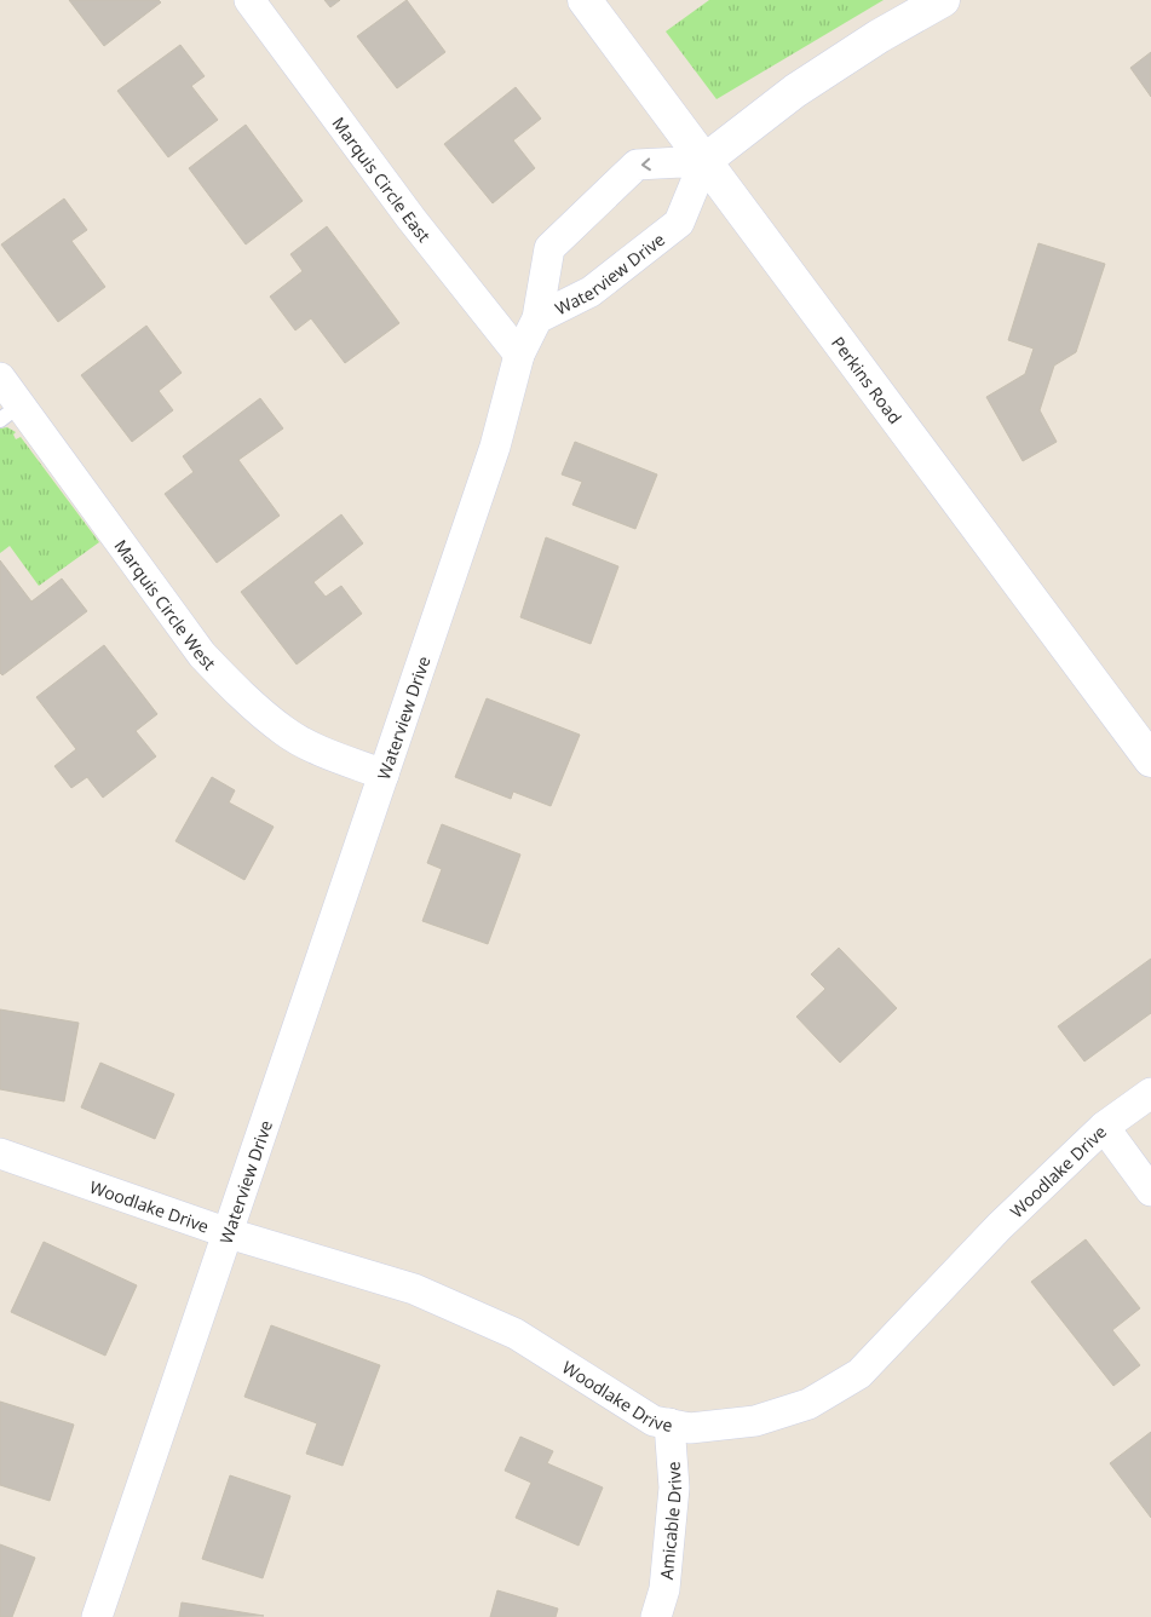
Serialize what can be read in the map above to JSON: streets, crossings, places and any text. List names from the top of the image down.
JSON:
{
  "streets": {
    "main road": ["Waterview Drive", "Perkins Road"],
    "street": [
      "Marquis Circle East",
      "Marquis Circle West",
      "Woodlake Drive",
      "Amicable Drive"
    ]
  },
  "crossings": [
    ["Marquis Circle East", "Waterview Drive"],
    ["Waterview Drive", "Perkins Road"],
    ["Waterview Drive", "Marquis Circle West"],
    ["Waterview Drive", "Woodlake Drive"],
    ["Woodlake Drive", "Amicable Drive"]
  ]
}
